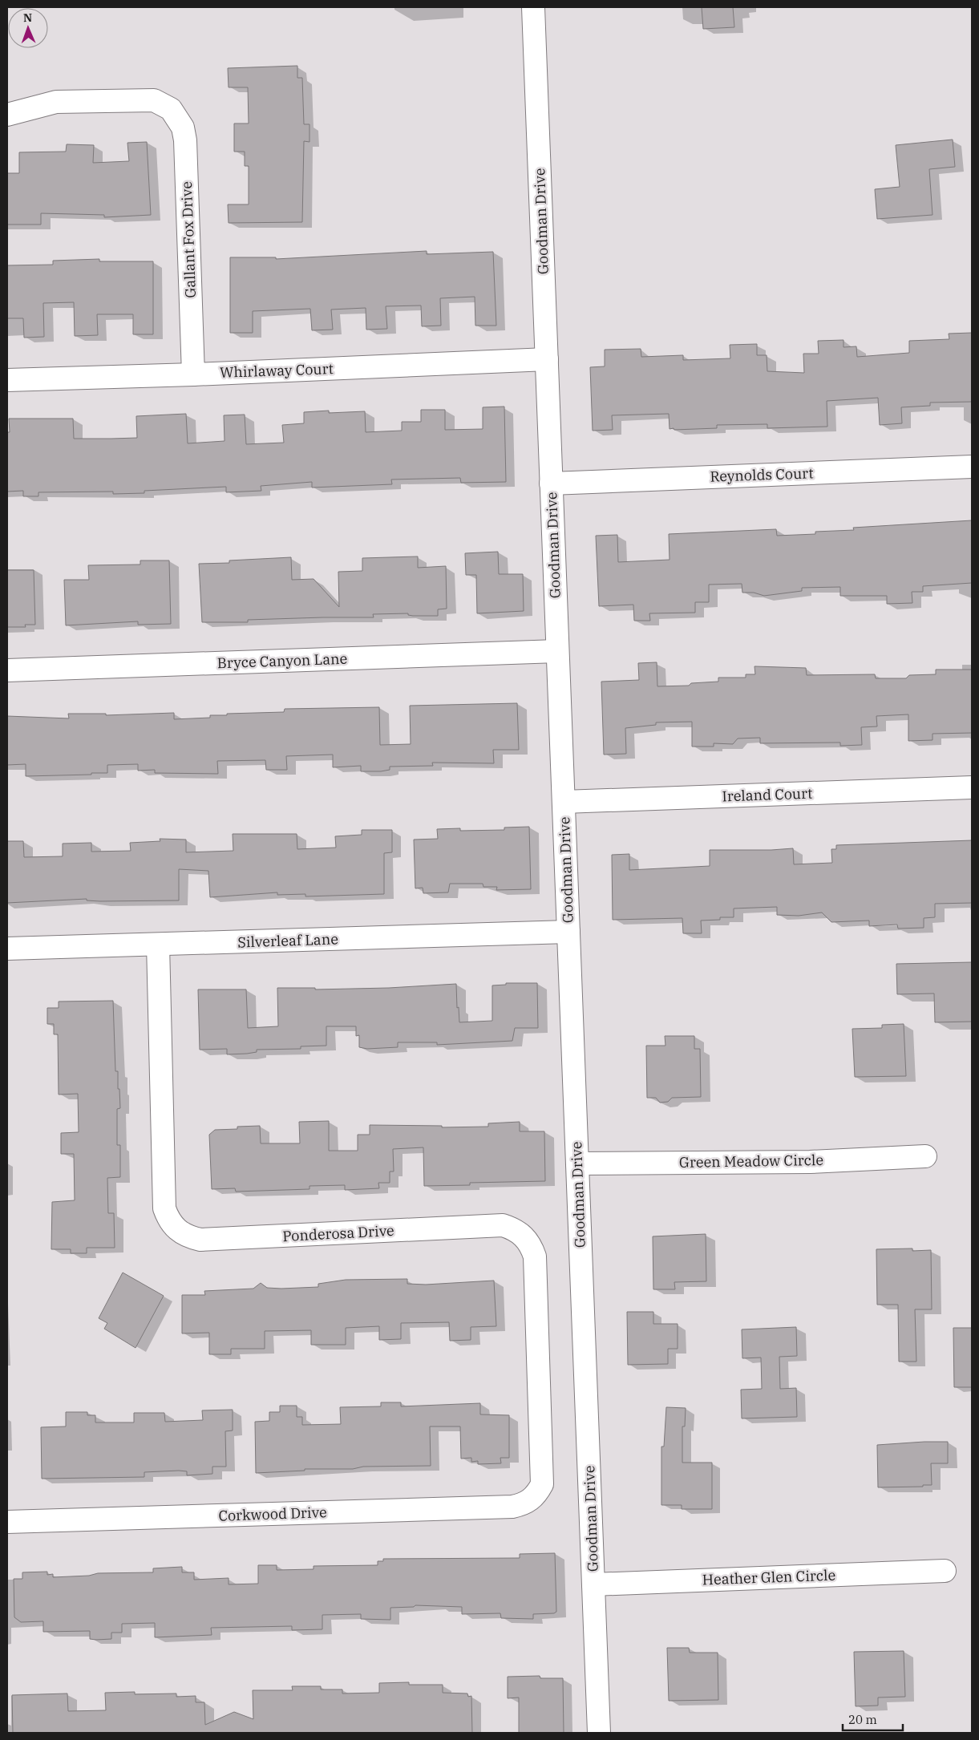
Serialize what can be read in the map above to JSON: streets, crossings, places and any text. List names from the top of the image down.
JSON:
{
  "streets": {
    "street": [
      "Goodman Drive",
      "Gallant Fox Drive",
      "Whirlaway Court",
      "Reynolds Court",
      "Bryce Canyon Lane",
      "Ireland Court",
      "Silverleaf Lane",
      "Green Meadow Circle",
      "Ponderosa Drive",
      "Corkwood Drive",
      "Heather Glen Circle"
    ]
  },
  "crossings": [
    ["Goodman Drive", "Whirlaway Court"],
    ["Goodman Drive", "Reynolds Court"],
    ["Goodman Drive", "Bryce Canyon Lane"],
    ["Goodman Drive", "Ireland Court"],
    ["Goodman Drive", "Silverleaf Lane"],
    ["Goodman Drive", "Green Meadow Circle"],
    ["Goodman Drive", "Heather Glen Circle"],
    ["Gallant Fox Drive", "Whirlaway Court"],
    ["Silverleaf Lane", "Ponderosa Drive"],
    ["Ponderosa Drive", "Corkwood Drive"]
  ],
  "scale_bar": "20 m",
  "north": "top"
}
